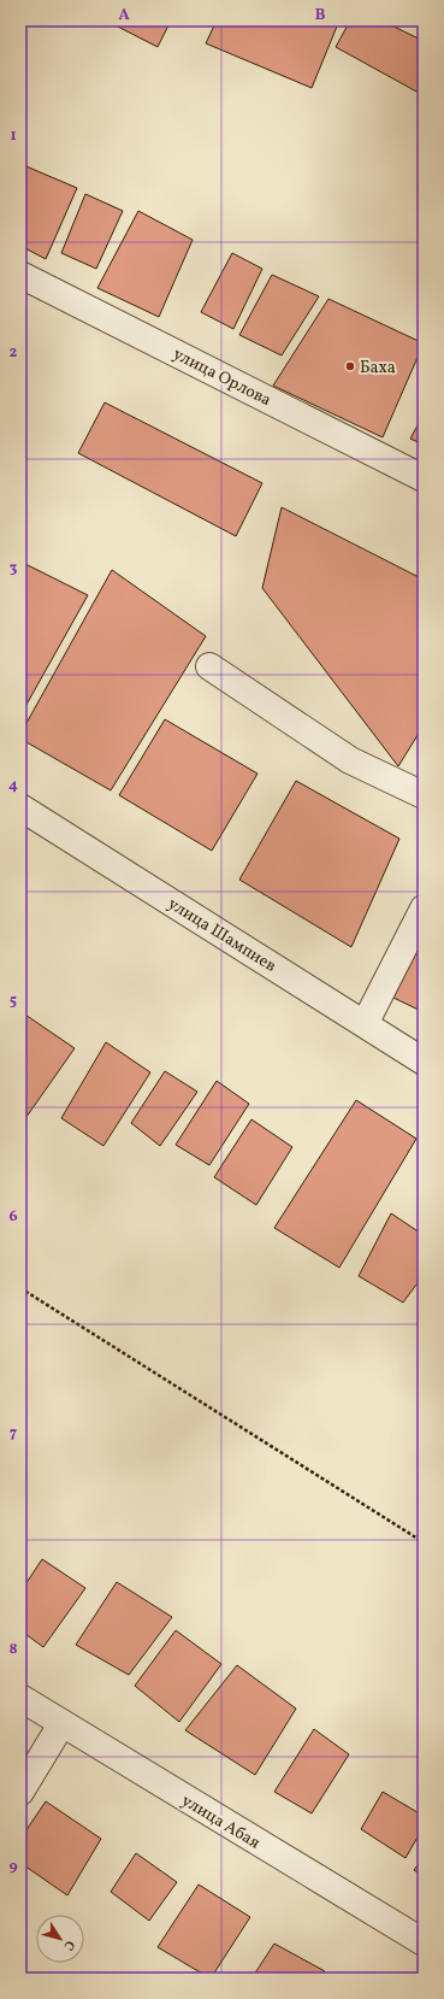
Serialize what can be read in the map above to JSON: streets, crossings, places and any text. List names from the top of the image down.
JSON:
{
  "streets": {
    "street": ["улица Орлова", "улица Шампиев", "улица Абая"]
  },
  "places": ["Баха"],
  "north": "bottom right",
  "grid": {
    "columns": ["A", "B"],
    "rows": [
      "1",
      "2",
      "3",
      "4",
      "5",
      "6",
      "7",
      "8",
      "9"
    ]
  }
}
